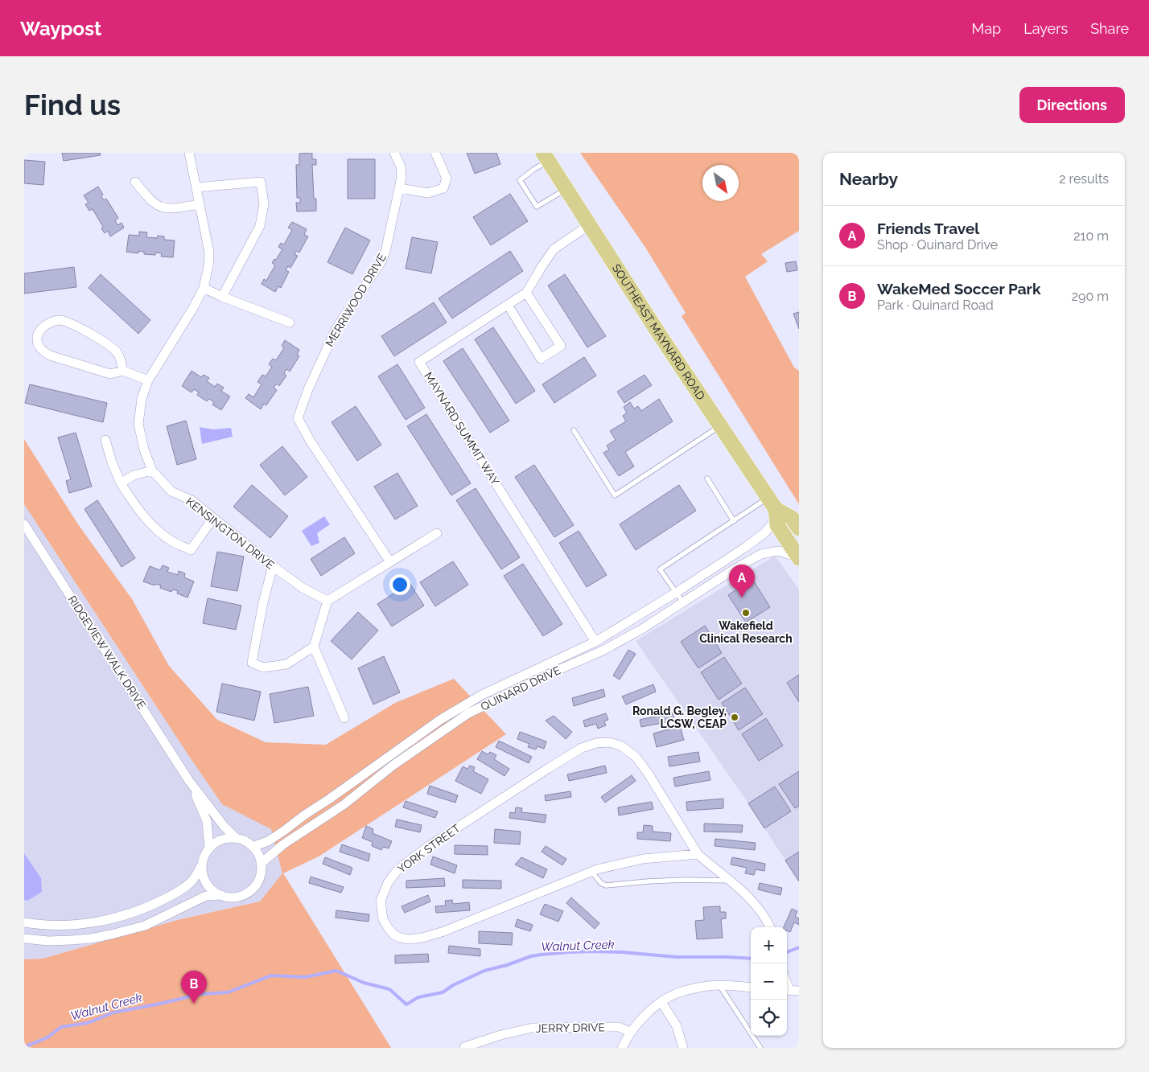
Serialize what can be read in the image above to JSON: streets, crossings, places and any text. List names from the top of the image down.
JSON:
{
  "streets": {
    "main road": ["SOUTHEAST MAYNARD ROAD"],
    "street": [
      "MERRIWOOD DRIVE",
      "MAYNARD SUMMIT WAY",
      "KENSINGTON DRIVE",
      "RIDGEVIEW WALK DRIVE",
      "QUINARD DRIVE",
      "YORK STREET",
      "JERRY DRIVE"
    ]
  },
  "crossings": [
    ["SOUTHEAST MAYNARD ROAD", "MAYNARD SUMMIT WAY"],
    ["SOUTHEAST MAYNARD ROAD", "QUINARD DRIVE"],
    ["MAYNARD SUMMIT WAY", "QUINARD DRIVE"],
    ["RIDGEVIEW WALK DRIVE", "QUINARD DRIVE"]
  ],
  "water": ["Walnut Creek"],
  "places": ["Wakefield Clinical Research", "Ronald G. Begley, LCSW, CEAP"],
  "north": "bottom right",
  "page": {
    "header": "Waypost",
    "nav": ["Map", "Layers", "Share"],
    "buttons": "Directions",
    "title": "Find us",
    "heading": ["Nearby", "2 results"],
    "list": [
      {
        "mark": "A",
        "name": "Friends Travel",
        "note": "Shop · Quinard Drive",
        "value": "210 m"
      },
      {
        "mark": "B",
        "name": "WakeMed Soccer Park",
        "note": "Park · Quinard Road",
        "value": "290 m"
      }
    ],
    "pins": ["A", "B"],
    "map_buttons": ["+", "−"]
  }
}
